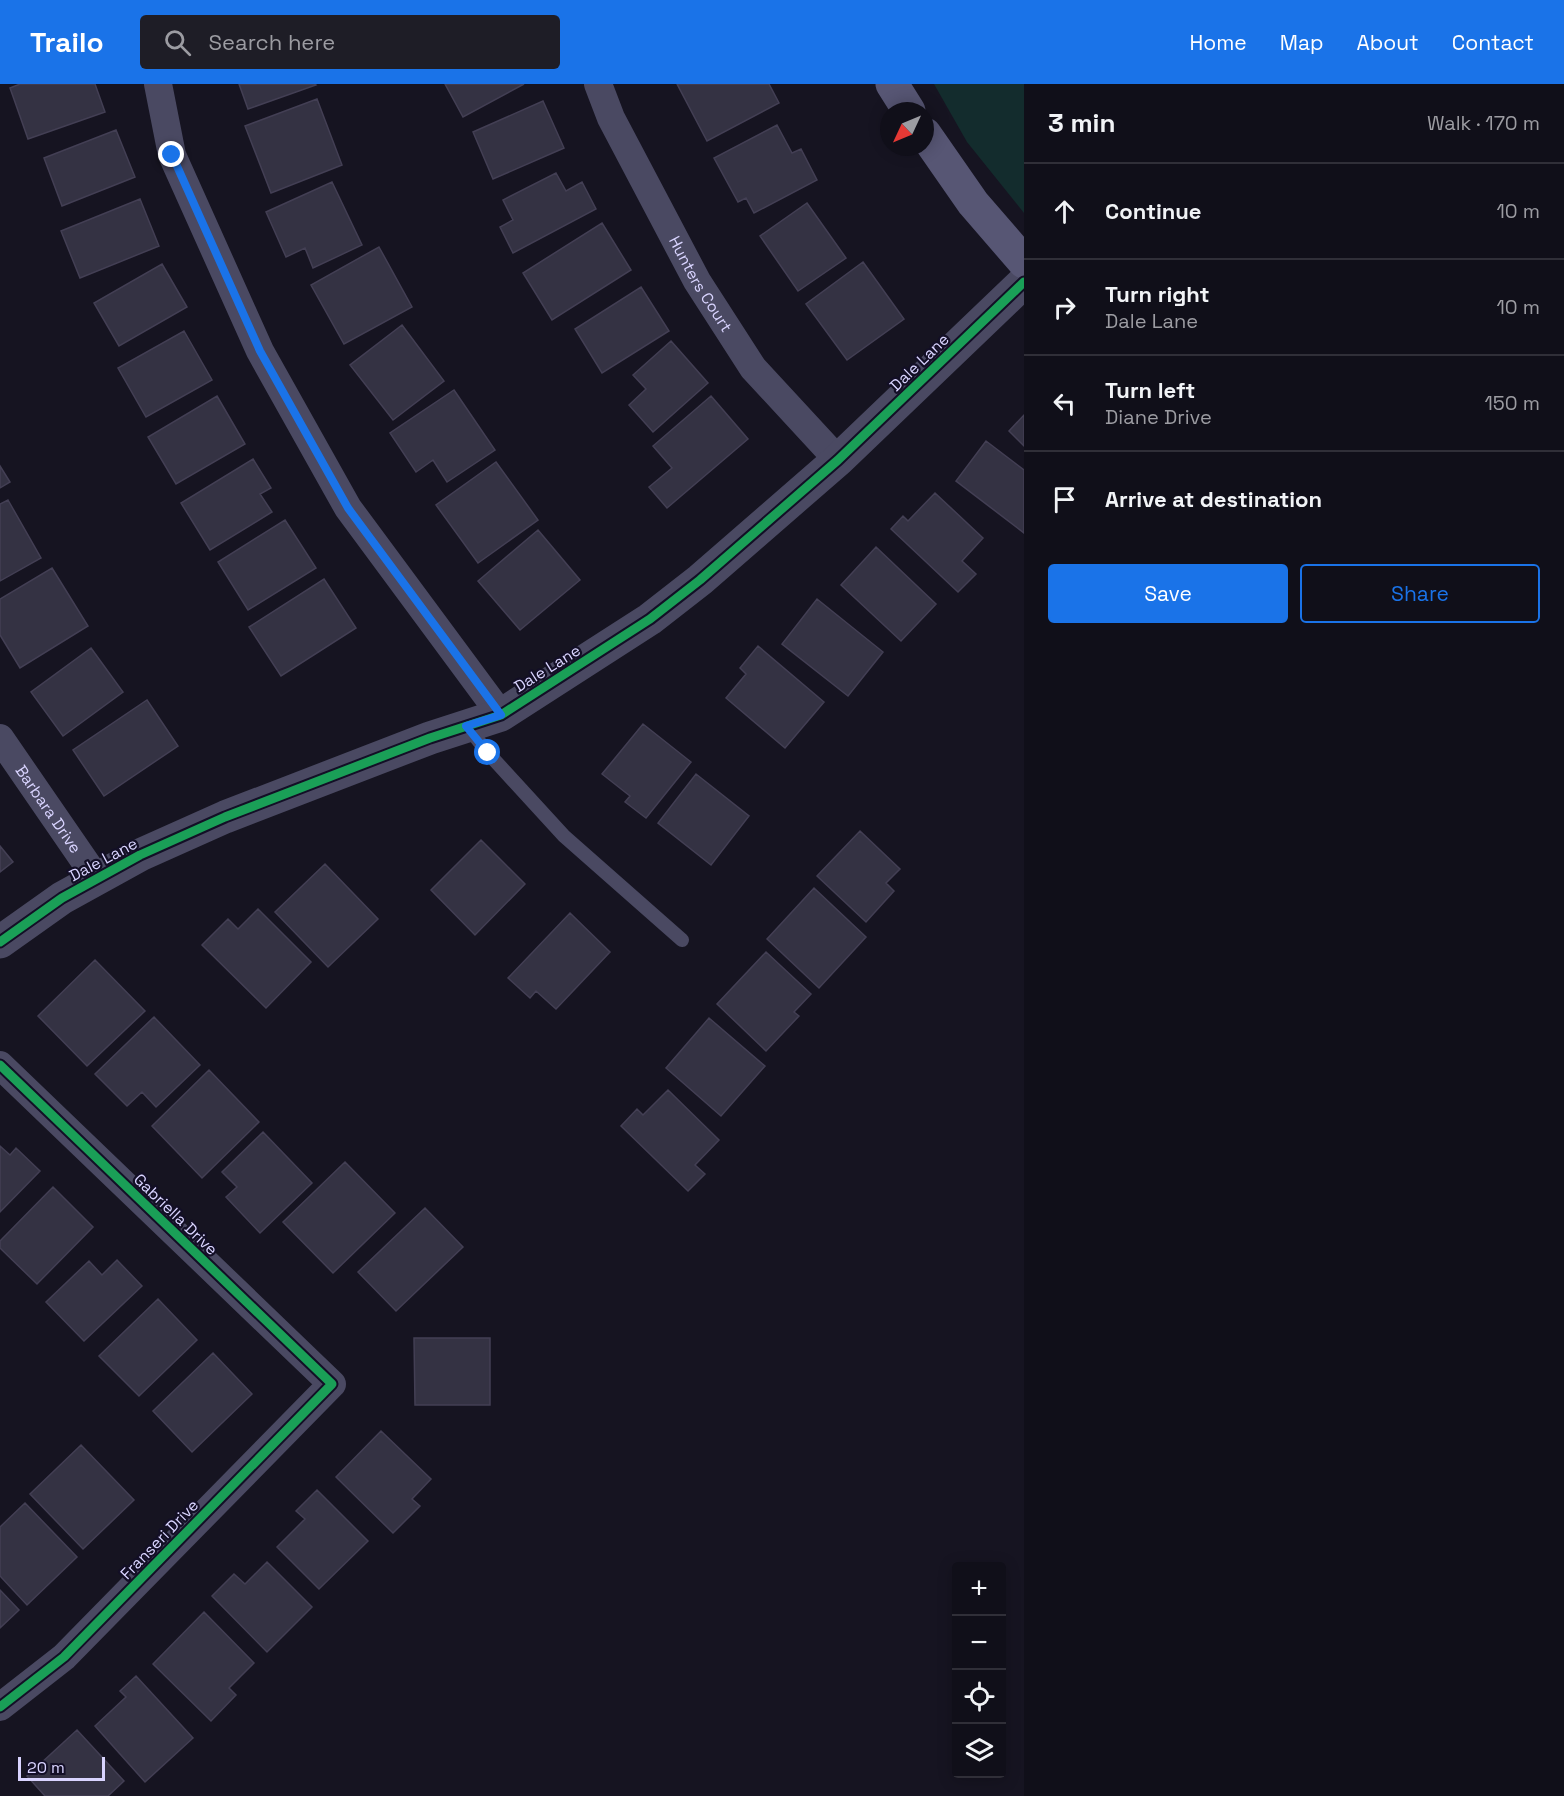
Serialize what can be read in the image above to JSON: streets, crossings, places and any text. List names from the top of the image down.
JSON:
{
  "streets": {
    "street": [
      "Hunters Court",
      "Dale Lane",
      "Barbara Drive",
      "Gabriella Drive",
      "Franseri Drive"
    ]
  },
  "crossings": [
    ["Hunters Court", "Dale Lane"],
    ["Dale Lane", "Barbara Drive"],
    ["Gabriella Drive", "Franseri Drive"]
  ],
  "scale_bar": "20 m",
  "north": "bottom left",
  "page": {
    "header": "Trailo",
    "search": "Search here",
    "nav": [
      "Home",
      "Map",
      "About",
      "Contact"
    ],
    "heading": ["3 min", "Walk · 170 m"],
    "list": [
      ["Continue", "10 m"],
      ["Turn right", "Dale Lane", "10 m"],
      ["Turn left", "Diane Drive", "150 m"],
      "Arrive at destination"
    ],
    "buttons": ["Save", "Share"],
    "map_buttons": ["+", "−"],
    "scale": "20 m"
  }
}
